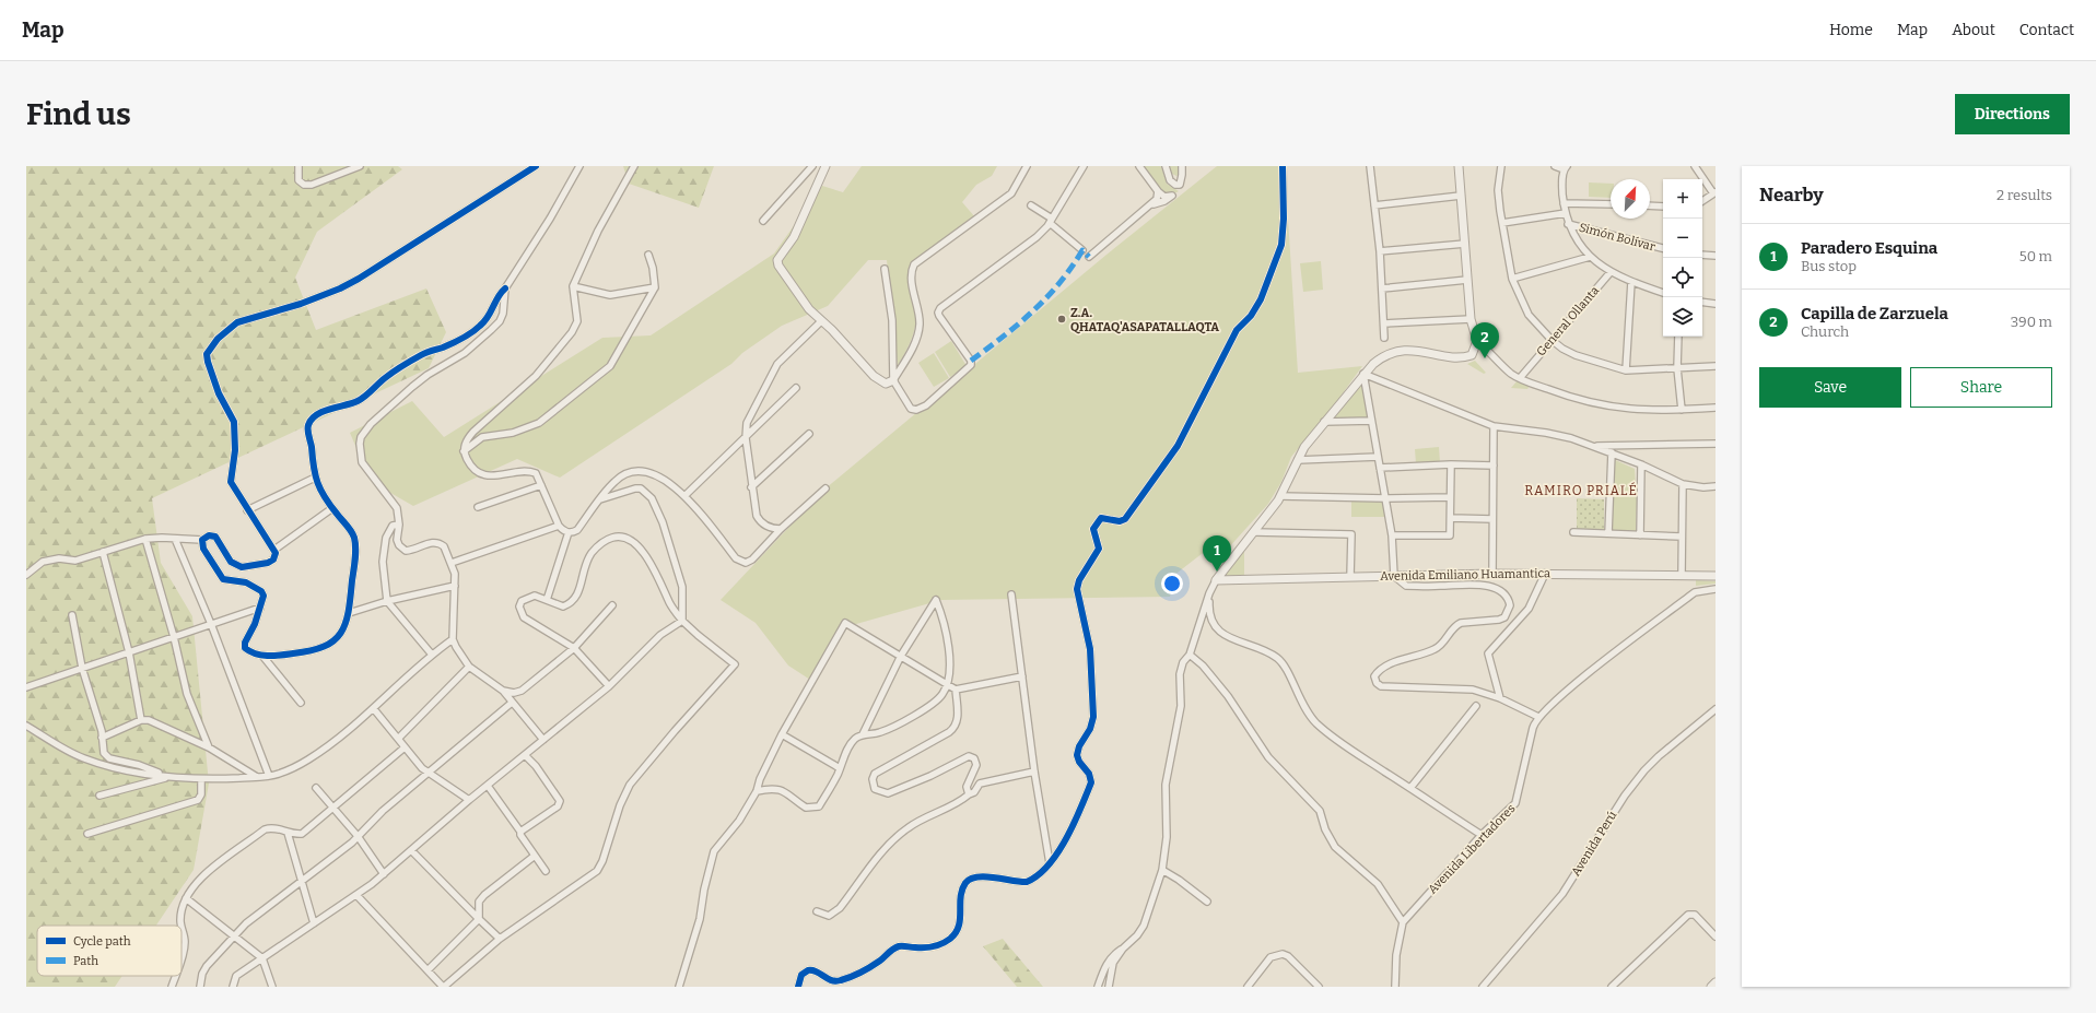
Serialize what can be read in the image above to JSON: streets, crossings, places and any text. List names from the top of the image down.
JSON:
{
  "streets": {
    "street": [
      "Simón Bolívar",
      "General Ollanta",
      "Avenida Emiliano Huamantica",
      "Avenida Perú",
      "Avenida Libertadores"
    ]
  },
  "districts": ["RAMIRO PRIALÉ"],
  "places": ["Z.A. QHATAQ'ASAPATALLAQTA"],
  "legend": ["Cycle path", "Path"],
  "north": "top right",
  "page": {
    "header": "Map",
    "nav": [
      "Home",
      "Map",
      "About",
      "Contact"
    ],
    "buttons": [
      "Directions",
      ["Save", "Share"]
    ],
    "title": "Find us",
    "heading": ["Nearby", "2 results"],
    "map_buttons": ["+", "−"],
    "list": [
      {
        "mark": "1",
        "name": "Paradero Esquina",
        "note": "Bus stop",
        "value": "50 m"
      },
      {
        "mark": "2",
        "name": "Capilla de Zarzuela",
        "note": "Church",
        "value": "390 m"
      }
    ],
    "pins": ["2", "1"]
  }
}
